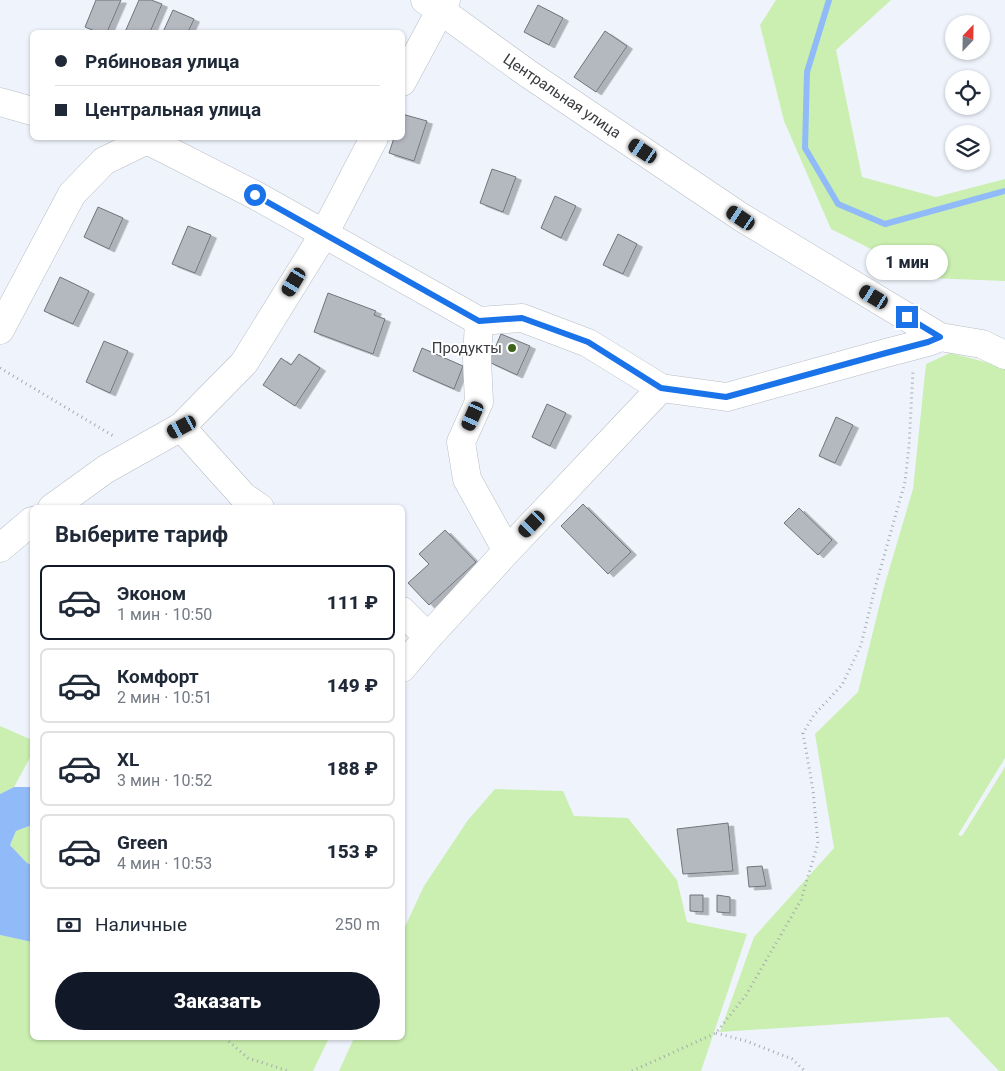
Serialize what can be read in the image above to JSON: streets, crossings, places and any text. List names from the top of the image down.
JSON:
{
  "streets": {
    "street": ["Центральная улица"]
  },
  "places": ["Продукты"],
  "north": "top",
  "page": {
    "banner": ["Рябиновая улица", "Центральная улица"],
    "bubble": "1 мин",
    "heading": "Выберите тариф",
    "list": [
      {
        "name": "Эконом",
        "note": "1 мин · 10:50",
        "value": "111 ₽"
      },
      {
        "name": "Комфорт",
        "note": "2 мин · 10:51",
        "value": "149 ₽"
      },
      {
        "name": "XL",
        "note": "3 мин · 10:52",
        "value": "188 ₽"
      },
      {
        "name": "Green",
        "note": "4 мин · 10:53",
        "value": "153 ₽"
      }
    ],
    "pay": ["Наличные", "250 m"],
    "buttons": "Заказать"
  }
}
